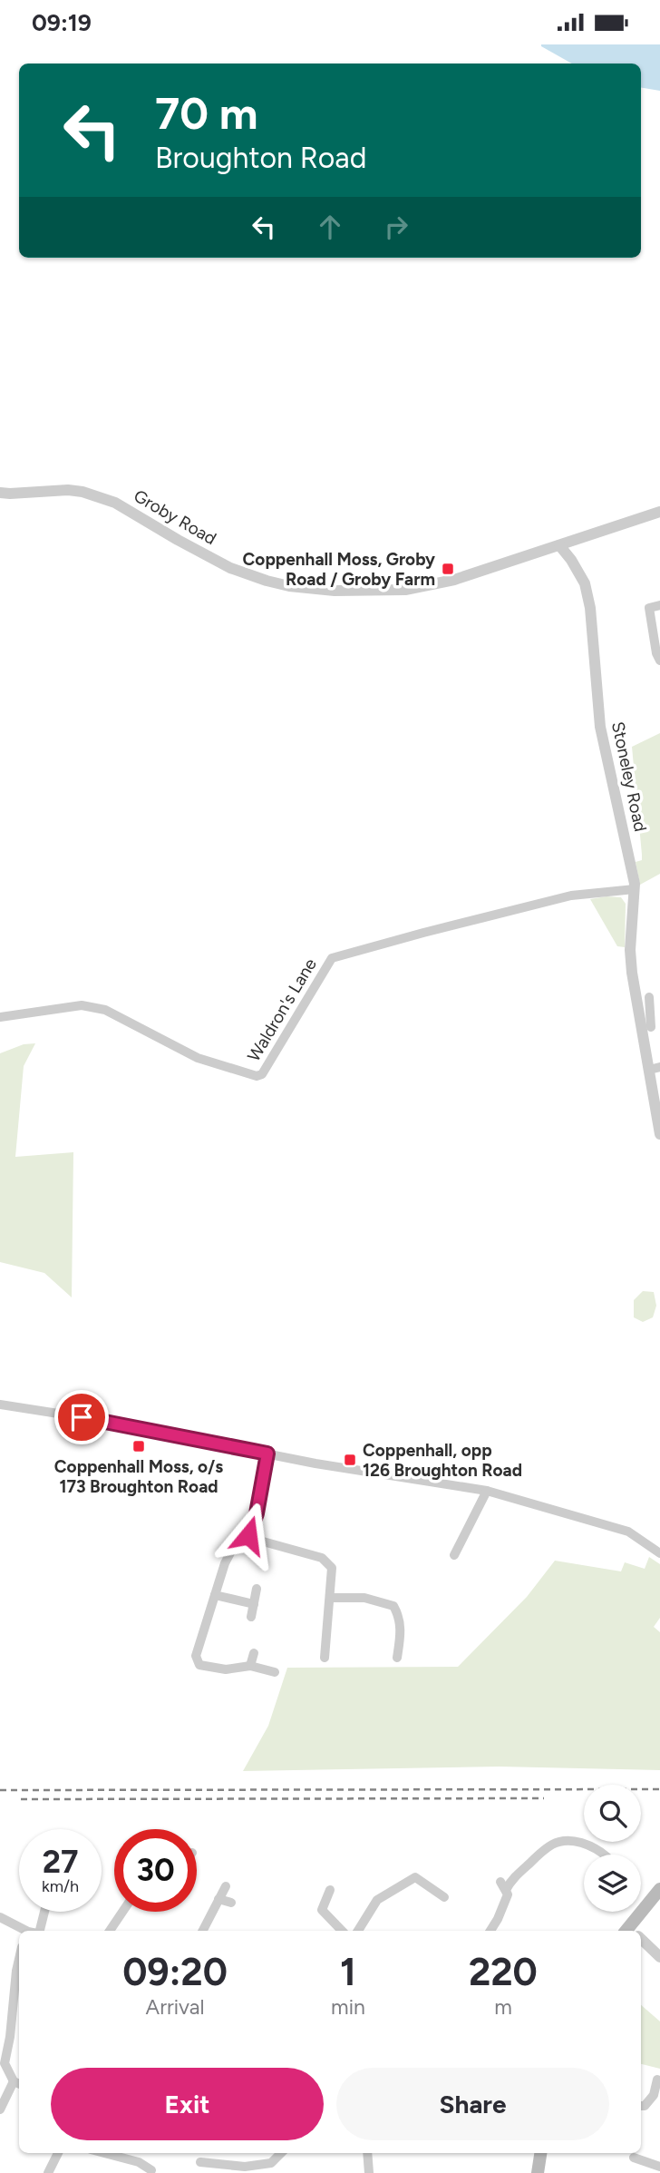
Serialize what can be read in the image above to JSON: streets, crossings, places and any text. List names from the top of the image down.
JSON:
{
  "streets": {
    "street": ["Groby Road", "Stoneley Road", "Waldron's Lane"]
  },
  "crossings": [
    ["Groby Road", "Stoneley Road"],
    ["Stoneley Road", "Waldron's Lane"]
  ],
  "places": {
    "transit": ["Coppenhall Moss, Groby Road / Groby Farm", "Coppenhall Moss, o/s 173 Broughton Road", "Coppenhall, opp 126 Broughton Road"]
  },
  "page": {
    "status": "09:19",
    "turn": ["70 m", "Broughton Road"],
    "speed": "27 km/h",
    "limit": "30",
    "eta": [
      "09:20",
      "Arrival",
      "1",
      "min",
      "220",
      "m"
    ],
    "buttons": ["Exit", "Share"]
  }
}
